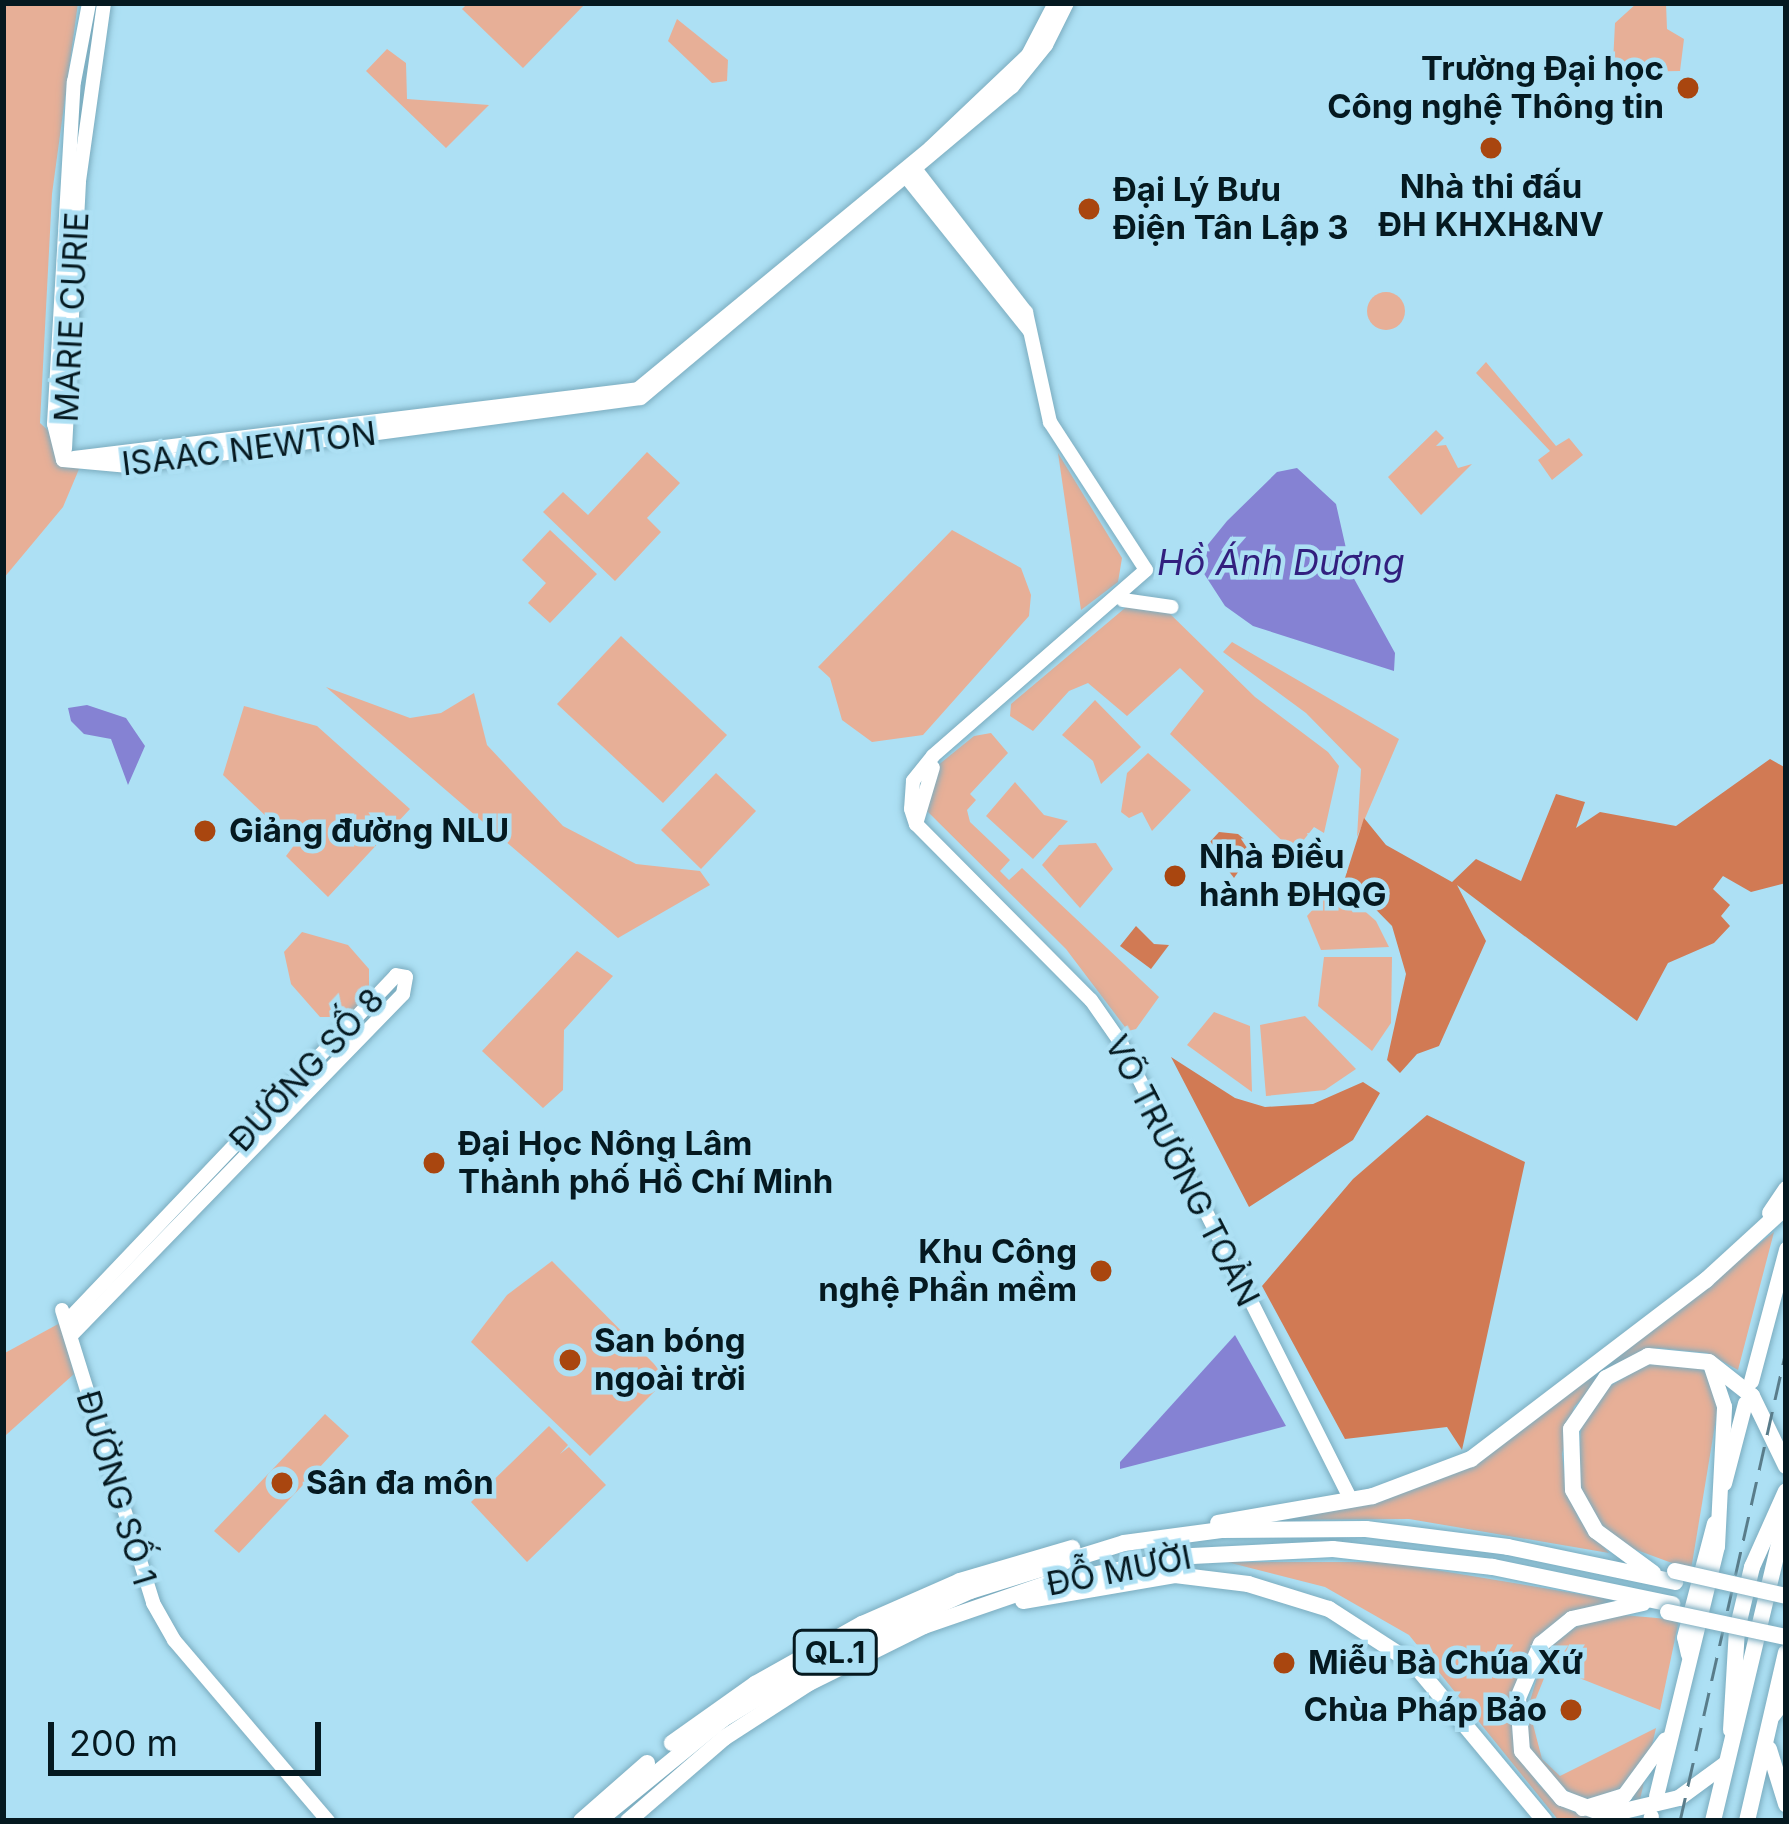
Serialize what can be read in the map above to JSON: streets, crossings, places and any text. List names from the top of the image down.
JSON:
{
  "streets": {
    "main road": ["ĐỖ MƯỜI", "QL.1"],
    "street": [
      "MARIE CURIE",
      "ISAAC NEWTON",
      "ĐƯỜNG SỐ 8",
      "VÕ TRƯỜNG TOẢN",
      "ĐƯỜNG SỐ 1"
    ]
  },
  "crossings": [
    ["MARIE CURIE", "ISAAC NEWTON"],
    ["ĐƯỜNG SỐ 8", "ĐƯỜNG SỐ 1"],
    ["VÕ TRƯỜNG TOẢN", "QL.1"],
    ["ĐỖ MƯỜI", "QL.1"]
  ],
  "water": ["Hồ Ánh Dương"],
  "places": [
    "Trường Đại học Công nghệ Thông tin",
    "Nhà thi đấu ĐH KHXH&NV",
    "Đại Lý Bưu Điện Tân Lập 3",
    "Giảng đường NLU",
    "Nhà Điều hành ĐHQG",
    "Đại Học Nông Lâm Thành phố Hồ Chí Minh",
    "Khu Công nghệ Phần mềm",
    "San bóng ngoài trời",
    "Sân đa môn",
    "Miễu Bà Chúa Xứ",
    "Chùa Pháp Bảo"
  ],
  "scale_bar": "200 m"
}
